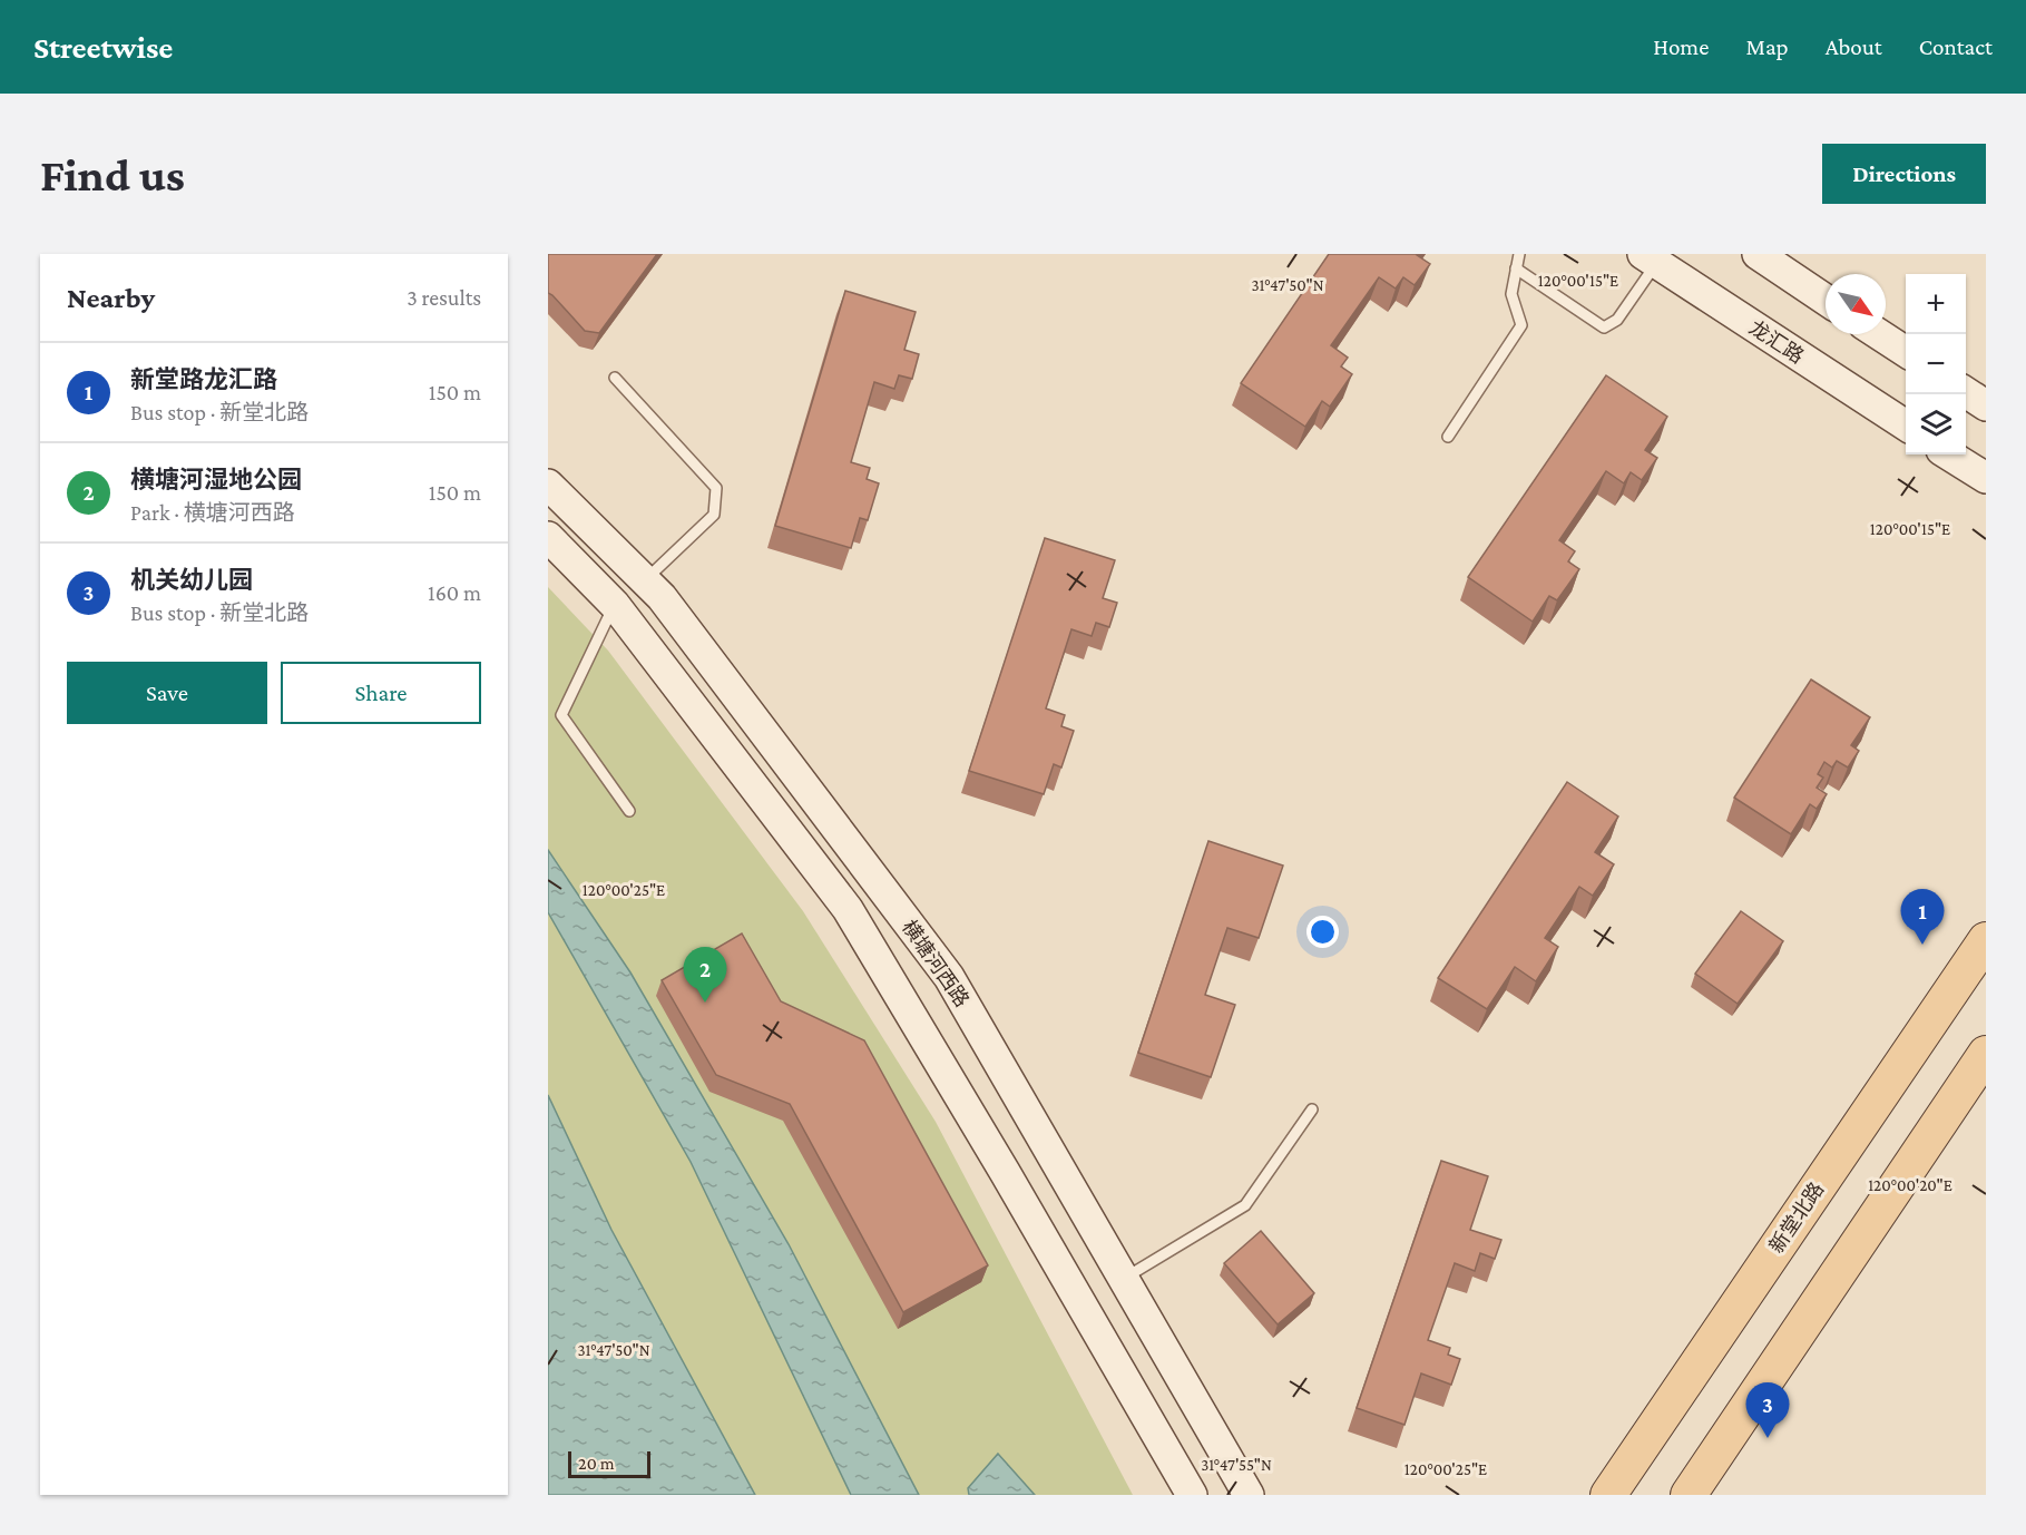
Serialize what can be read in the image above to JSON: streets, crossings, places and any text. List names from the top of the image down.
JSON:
{
  "streets": {
    "main road": ["新堂北路"],
    "street": ["龙汇路", "横塘河西路"]
  },
  "scale_bar": "20 m",
  "north": "bottom right",
  "page": {
    "header": "Streetwise",
    "nav": [
      "Home",
      "Map",
      "About",
      "Contact"
    ],
    "buttons": [
      "Directions",
      ["Save", "Share"]
    ],
    "title": "Find us",
    "heading": ["Nearby", "3 results"],
    "map_buttons": ["+", "−"],
    "list": [
      {
        "mark": "1",
        "name": "新堂路龙汇路",
        "note": "Bus stop · 新堂北路",
        "value": "150 m"
      },
      {
        "mark": "2",
        "name": "横塘河湿地公园",
        "note": "Park · 横塘河西路",
        "value": "150 m"
      },
      {
        "mark": "3",
        "name": "机关幼儿园",
        "note": "Bus stop · 新堂北路",
        "value": "160 m"
      }
    ],
    "pins": ["1", "2", "3"],
    "scale": "20 m"
  },
  "coordinates": [
    "120°00'15\"E",
    "31°47'50\"N",
    "120°00'25\"E",
    "120°00'20\"E",
    "31°47'55\"N"
  ]
}
